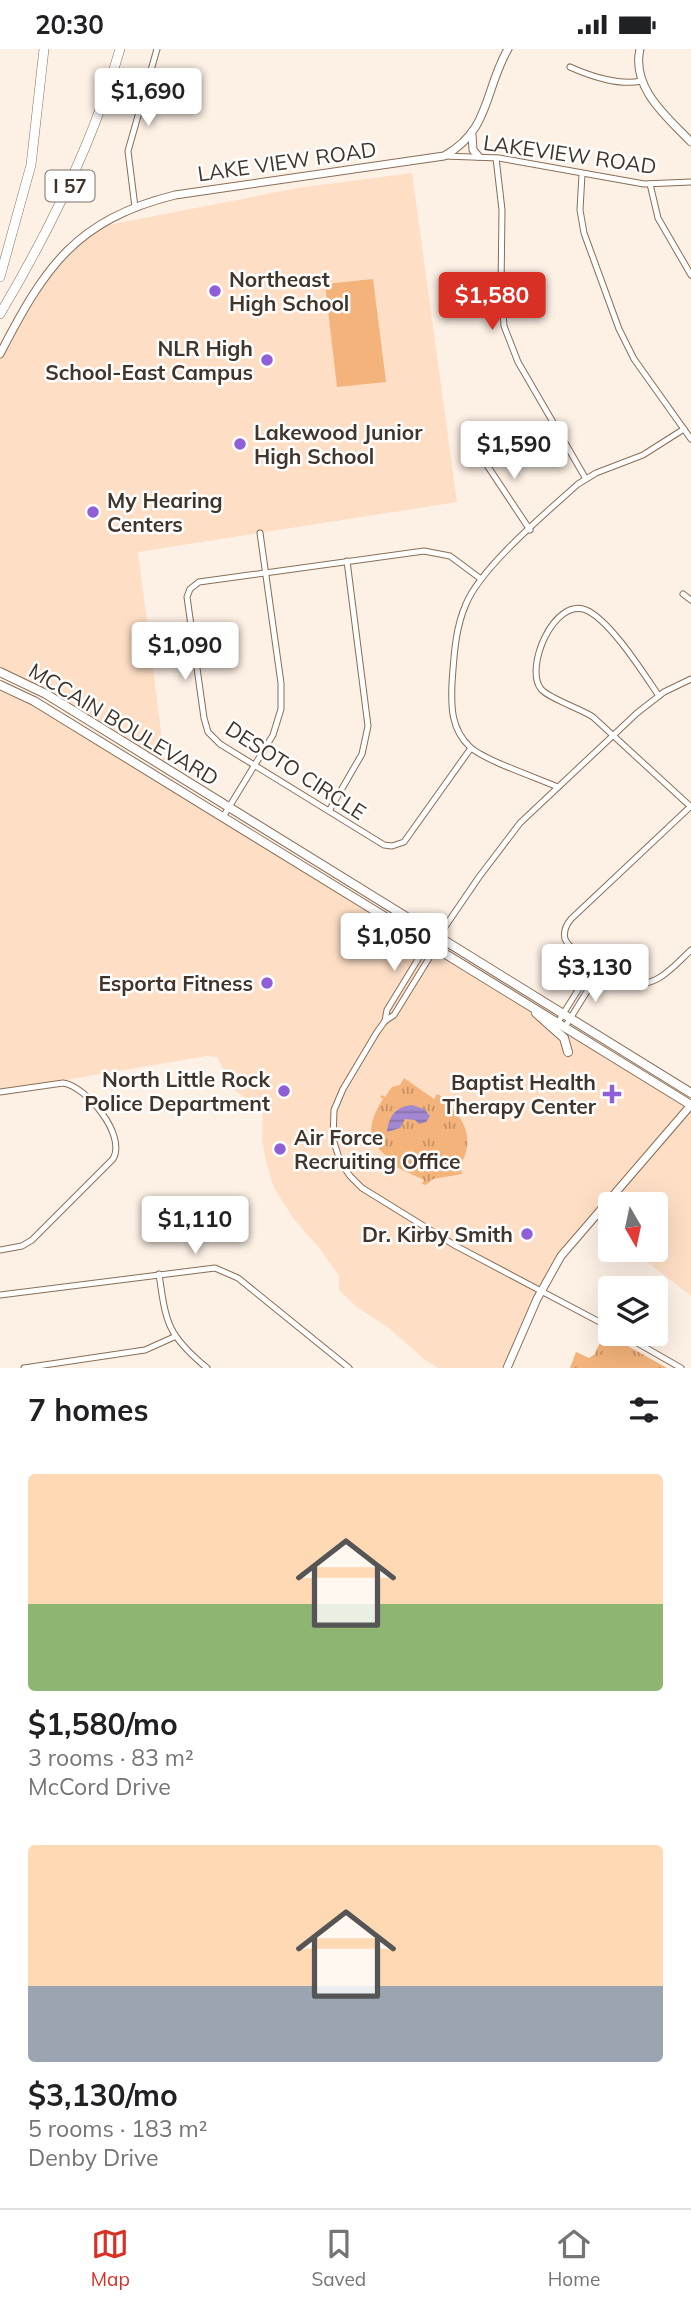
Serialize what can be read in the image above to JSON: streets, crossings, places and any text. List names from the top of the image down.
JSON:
{
  "streets": {
    "highway": ["I 57"],
    "main road": ["MCCAIN BOULEVARD"],
    "street": ["LAKEVIEW ROAD", "LAKE VIEW ROAD", "DESOTO CIRCLE"]
  },
  "crossings": [
    ["LAKEVIEW ROAD", "LAKE VIEW ROAD"]
  ],
  "places": {
    "other": [
      "Northeast High School",
      "NLR High School-East Campus",
      "Lakewood Junior High School",
      "My Hearing Centers",
      "Esporta Fitness",
      "North Little Rock Police Department",
      "Air Force Recruiting Office",
      "Dr. Kirby Smith"
    ],
    "health": ["Baptist Health Therapy Center"]
  },
  "north": "bottom",
  "page": {
    "status": "20:30",
    "price": [
      "$1,690",
      "$1,580",
      "$1,590",
      "$1,090",
      "$1,050",
      "$3,130",
      "$1,110"
    ],
    "heading": "7 homes",
    "list": [
      {
        "name": "$1,580/mo",
        "note": "3 rooms · 83 m² · McCord Drive"
      },
      {
        "name": "$3,130/mo",
        "note": "5 rooms · 183 m² · Denby Drive"
      }
    ],
    "tabs": ["Map", "Saved", "Home"]
  }
}
